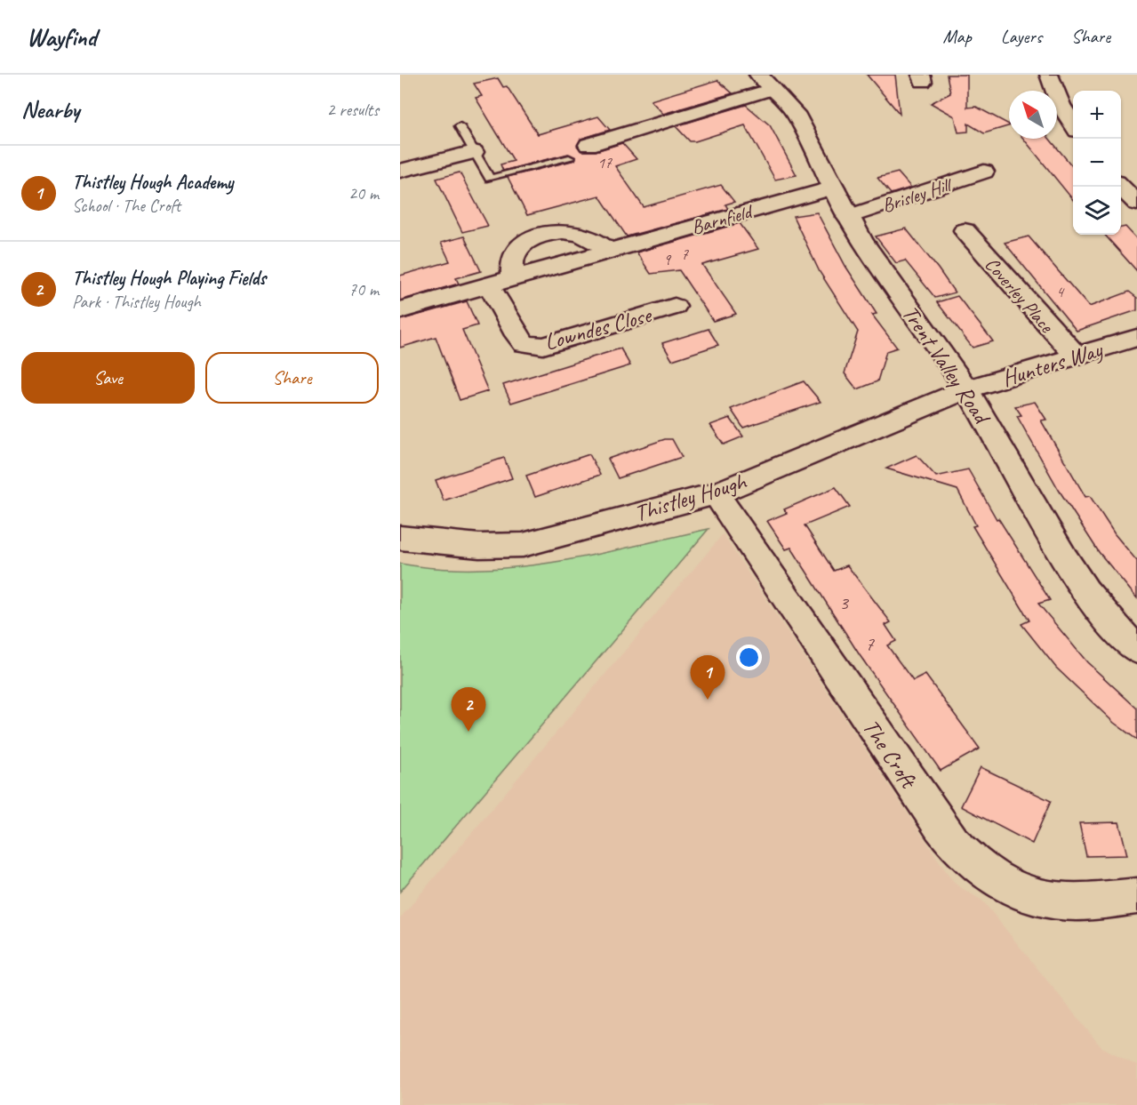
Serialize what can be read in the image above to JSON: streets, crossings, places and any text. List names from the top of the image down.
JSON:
{
  "streets": {
    "street": [
      "Brisley Hill",
      "Barnfield",
      "Coverley Place",
      "Lowndes Close",
      "Trent Valley Road",
      "Hunters Way",
      "Thistley Hough",
      "The Croft"
    ]
  },
  "crossings": [
    ["Brisley Hill", "Trent Valley Road"],
    ["Barnfield", "Lowndes Close"],
    ["Barnfield", "Trent Valley Road"],
    ["Coverley Place", "Hunters Way"],
    ["Trent Valley Road", "Hunters Way"],
    ["Trent Valley Road", "Thistley Hough"],
    ["Hunters Way", "Thistley Hough"],
    ["Thistley Hough", "The Croft"]
  ],
  "house_numbers": [
    "17",
    "7",
    "9",
    "4",
    "3",
    "7"
  ],
  "north": "top left",
  "page": {
    "header": "Wayfind",
    "nav": ["Map", "Layers", "Share"],
    "heading": ["Nearby", "2 results"],
    "map_buttons": ["+", "−"],
    "list": [
      {
        "mark": "1",
        "name": "Thistley Hough Academy",
        "note": "School · The Croft",
        "value": "20 m"
      },
      {
        "mark": "2",
        "name": "Thistley Hough Playing Fields",
        "note": "Park · Thistley Hough",
        "value": "70 m"
      }
    ],
    "buttons": ["Save", "Share"],
    "pins": ["1", "2"]
  }
}
